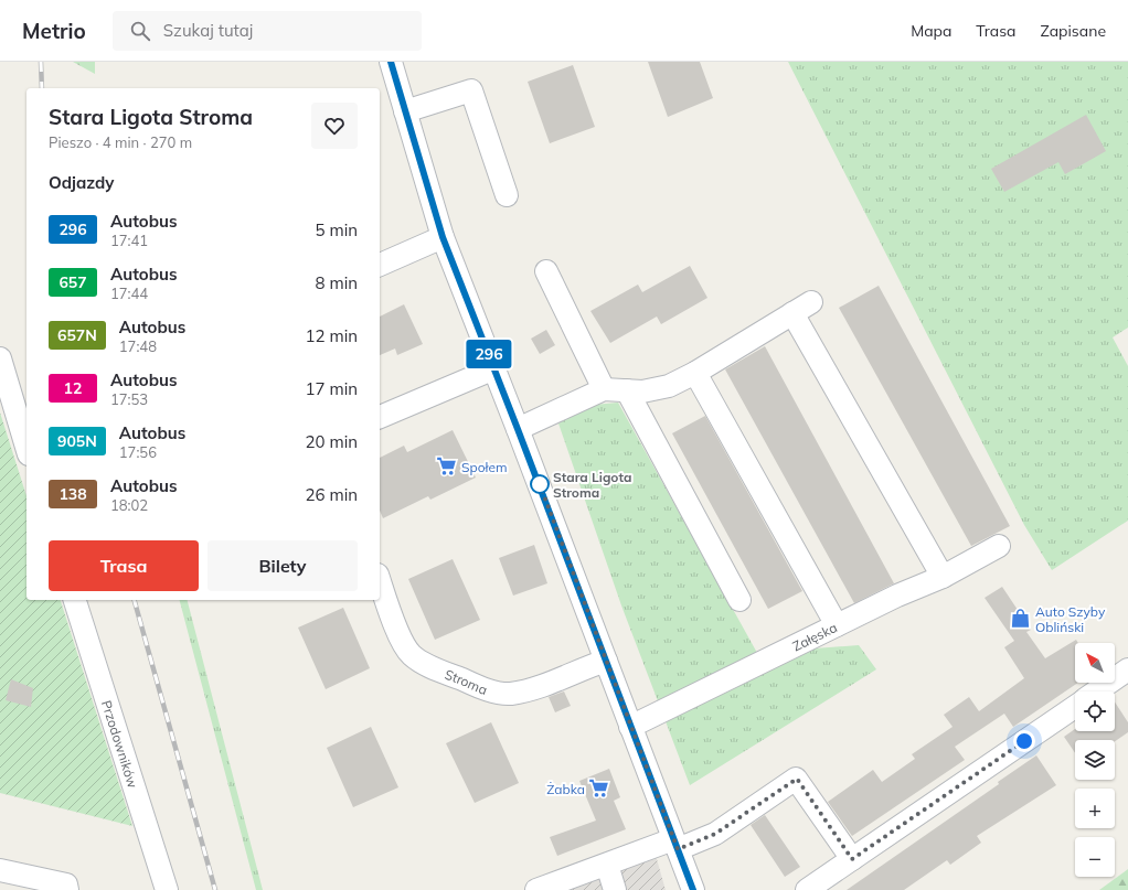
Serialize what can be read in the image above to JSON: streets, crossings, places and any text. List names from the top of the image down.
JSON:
{
  "streets": {
    "street": ["Załęska", "Stroma", "Przodowników"]
  },
  "places": {
    "supermarket": ["Społem", "Żabka"],
    "other": ["Stara Ligota Stroma"],
    "shop": ["Auto Szyby Obliński"]
  },
  "lines": ["bus line 296"],
  "north": "top left",
  "page": {
    "header": "Metrio",
    "search": "Szukaj tutaj",
    "nav": ["Mapa", "Trasa", "Zapisane"],
    "on_map": "296",
    "heading": [
      ["Stara Ligota Stroma", "Pieszo · 4 min · 270 m"],
      "Odjazdy"
    ],
    "list": [
      {
        "mark": "296",
        "name": "Autobus",
        "note": "17:41",
        "value": "5 min"
      },
      {
        "mark": "657",
        "name": "Autobus",
        "note": "17:44",
        "value": "8 min"
      },
      {
        "mark": "657N",
        "name": "Autobus",
        "note": "17:48",
        "value": "12 min"
      },
      {
        "mark": "12",
        "name": "Autobus",
        "note": "17:53",
        "value": "17 min"
      },
      {
        "mark": "905N",
        "name": "Autobus",
        "note": "17:56",
        "value": "20 min"
      },
      {
        "mark": "138",
        "name": "Autobus",
        "note": "18:02",
        "value": "26 min"
      }
    ],
    "buttons": ["Trasa", "Bilety"],
    "map_buttons": ["+", "−"]
  }
}
